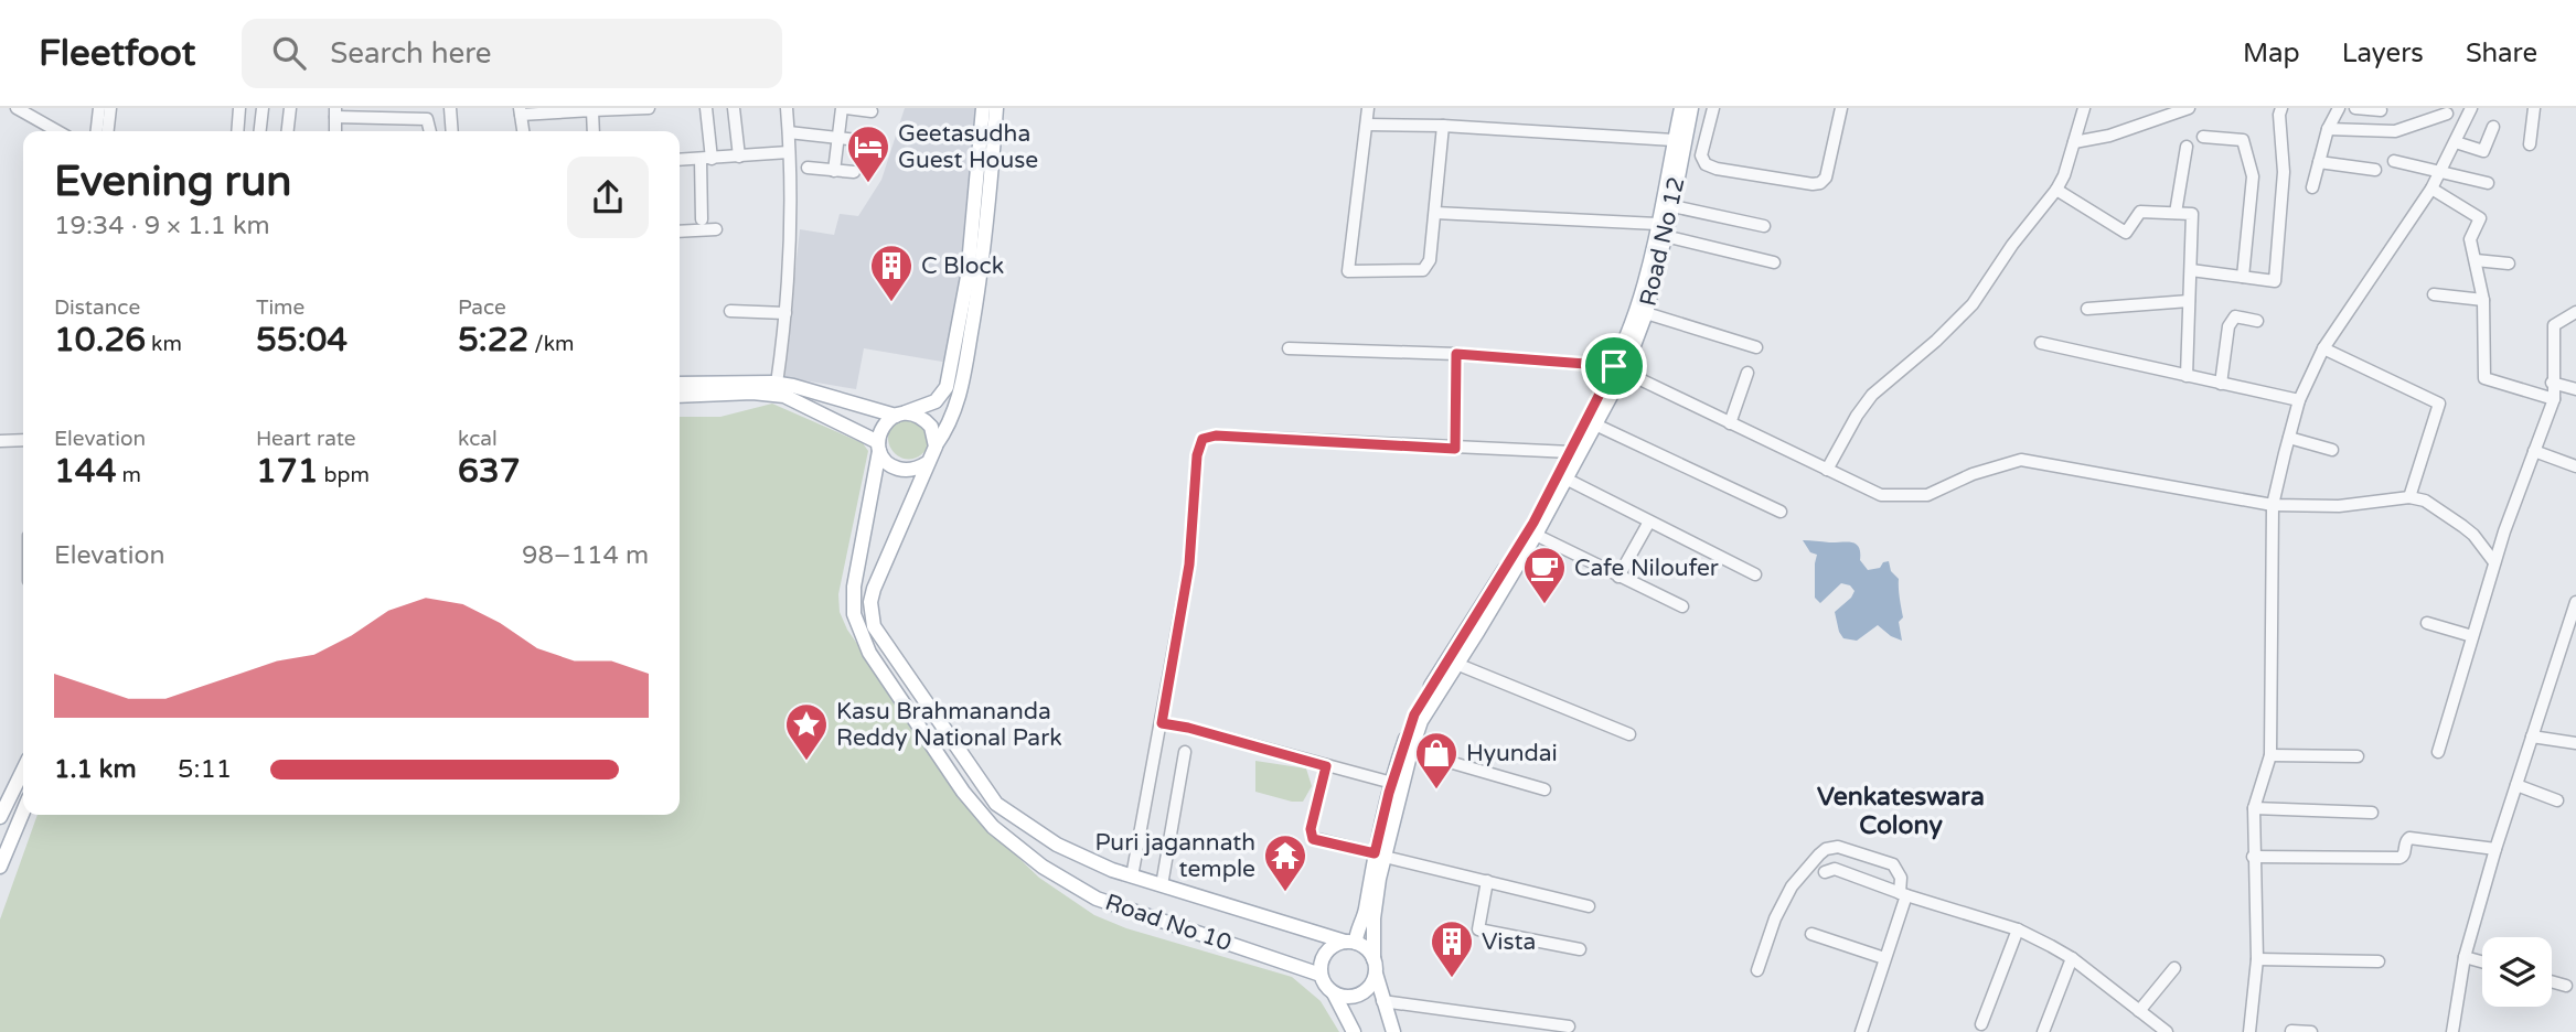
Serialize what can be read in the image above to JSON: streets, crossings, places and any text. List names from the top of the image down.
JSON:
{
  "streets": {
    "main road": ["Road No 12", "Road No 10"]
  },
  "crossings": [
    ["Road No 12", "Road No 10"]
  ],
  "districts": ["Venkateswara Colony"],
  "places": {
    "hotel": ["Geetasudha Guest House"],
    "building": ["C Block", "Vista"],
    "cafe": ["Cafe Niloufer"],
    "place": ["Kasu Brahmananda Reddy National Park"],
    "shop": ["Hyundai"],
    "temple": ["Puri jagannath temple"]
  },
  "page": {
    "header": "Fleetfoot",
    "search": "Search here",
    "nav": ["Map", "Layers", "Share"],
    "heading": ["Evening run", "19:34 · 9 × 1.1 km"],
    "stats": [
      ["Distance", "10.26 km"],
      ["Time", "55:04"],
      ["Pace", "5:22 /km"],
      ["Elevation", "144 m"],
      ["Heart rate", "171 bpm"],
      ["kcal", "637"]
    ],
    "chart": ["Elevation", "98–114 m"],
    "list": [
      {
        "name": "1.1 km",
        "note": "5:11"
      }
    ]
  }
}
